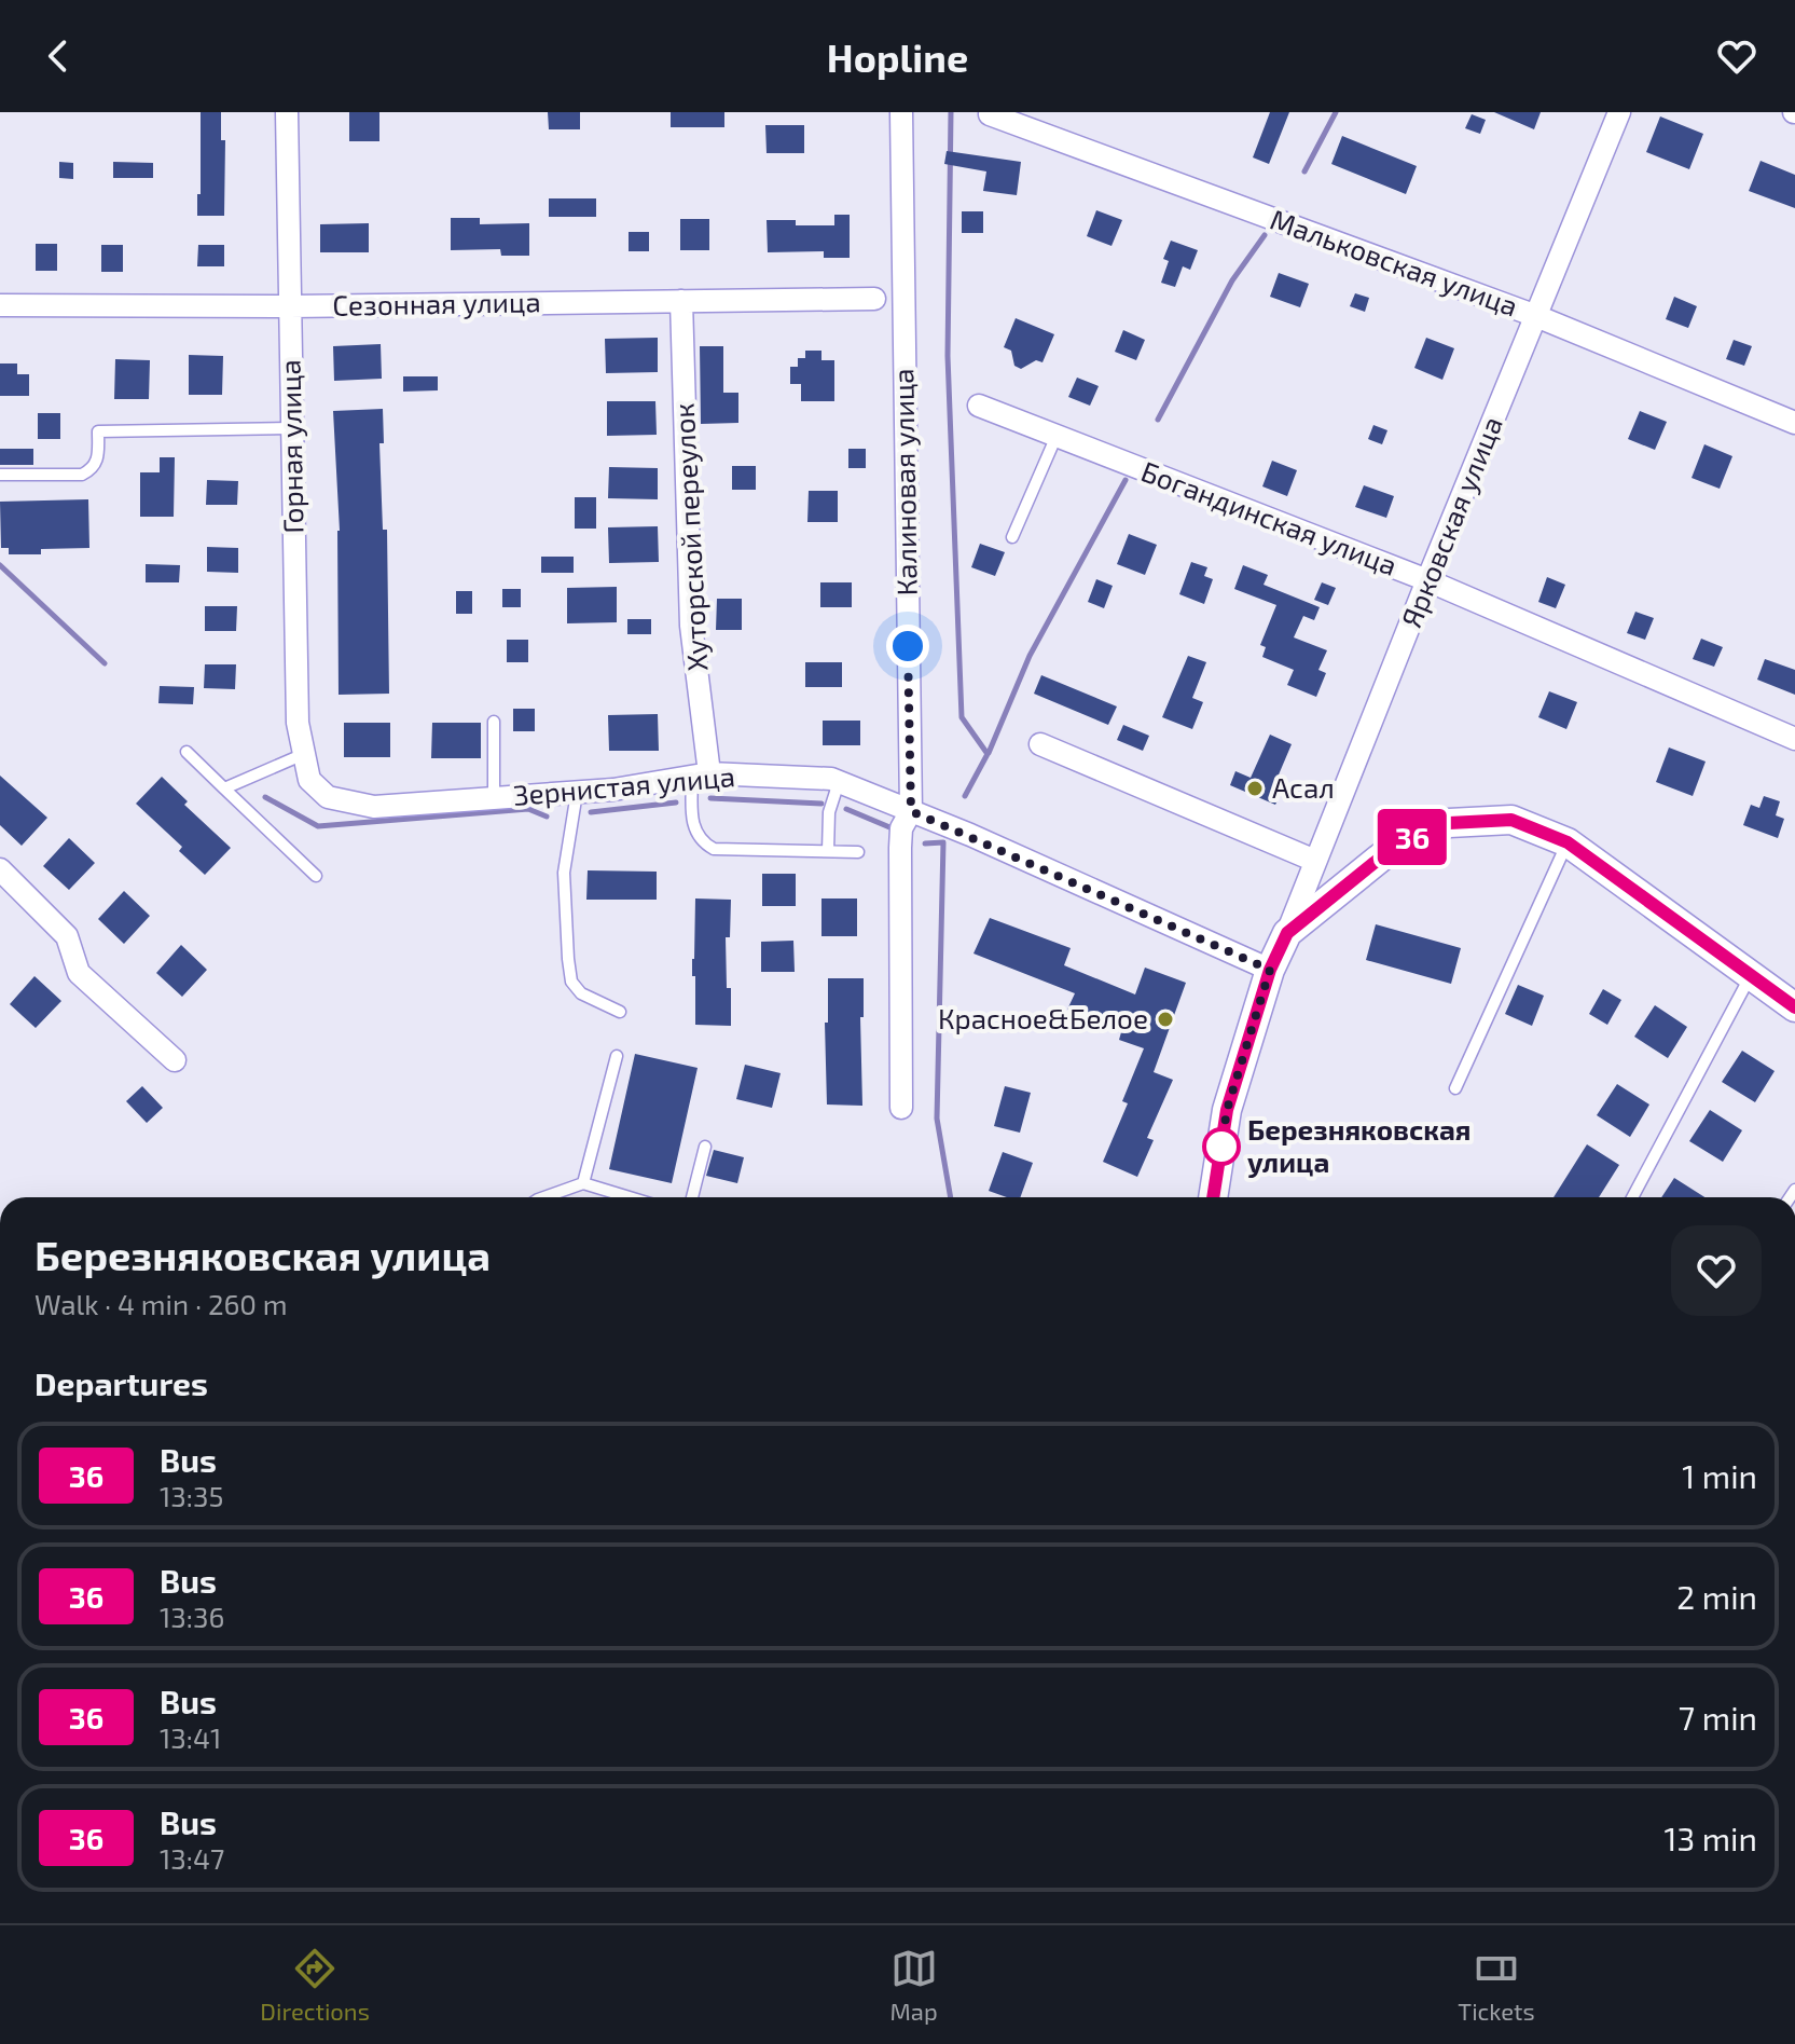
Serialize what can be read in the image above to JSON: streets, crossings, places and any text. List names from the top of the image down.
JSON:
{
  "streets": {
    "street": [
      "Мальковская улица",
      "Сезонная улица",
      "Горная улица",
      "Калиновая улица",
      "Богандинская улица",
      "Ярковская улица",
      "Хуторской переулок",
      "Зернистая улица"
    ]
  },
  "crossings": [
    ["Мальковская улица", "Ярковская улица"],
    ["Сезонная улица", "Горная улица"],
    ["Сезонная улица", "Хуторской переулок"],
    ["Горная улица", "Зернистая улица"],
    ["Калиновая улица", "Зернистая улица"],
    ["Богандинская улица", "Ярковская улица"],
    ["Хуторской переулок", "Зернистая улица"]
  ],
  "places": ["Асал", "Красное&Белое", "Березняковская улица"],
  "lines": ["bus line 36"],
  "page": {
    "header": "Hopline",
    "on_map": "36",
    "heading": [
      ["Березняковская улица", "Walk · 4 min · 260 m"],
      "Departures"
    ],
    "list": [
      {
        "mark": "36",
        "name": "Bus",
        "note": "13:35",
        "value": "1 min"
      },
      {
        "mark": "36",
        "name": "Bus",
        "note": "13:36",
        "value": "2 min"
      },
      {
        "mark": "36",
        "name": "Bus",
        "note": "13:41",
        "value": "7 min"
      },
      {
        "mark": "36",
        "name": "Bus",
        "note": "13:47",
        "value": "13 min"
      }
    ],
    "tabs": ["Directions", "Map", "Tickets"]
  }
}
